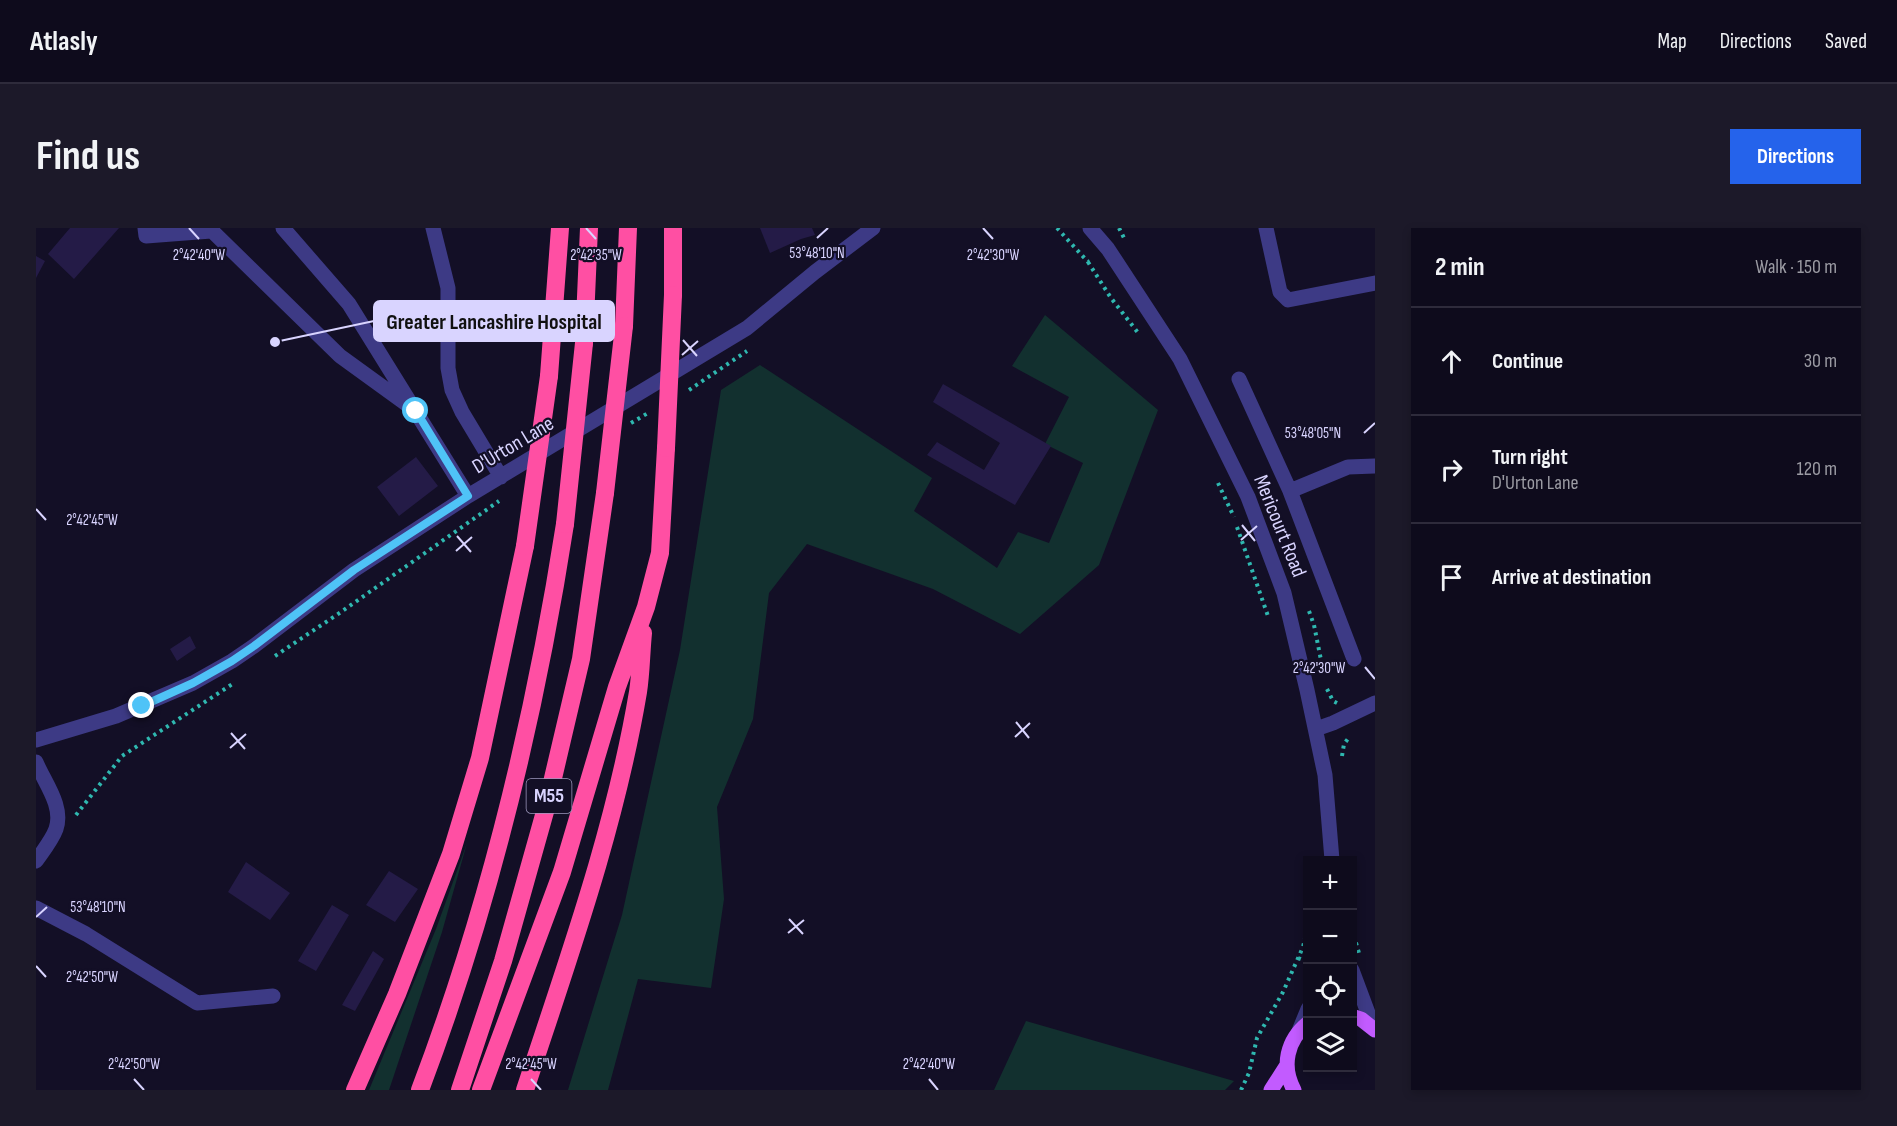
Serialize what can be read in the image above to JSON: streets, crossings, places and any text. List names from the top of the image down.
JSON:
{
  "streets": {
    "highway": ["M55"],
    "street": ["D'Urton Lane", "Mericourt Road"]
  },
  "places": ["Greater Lancashire Hospital"],
  "page": {
    "header": "Atlasly",
    "nav": ["Map", "Directions", "Saved"],
    "buttons": "Directions",
    "title": "Find us",
    "heading": ["2 min", "Walk · 150 m"],
    "list": [
      ["Continue", "30 m"],
      ["Turn right", "D'Urton Lane", "120 m"],
      "Arrive at destination"
    ],
    "map_buttons": ["+", "−"]
  },
  "coordinates": [
    "53°48'10\"N",
    "2°42'40\"W",
    "2°42'35\"W",
    "2°42'30\"W",
    "53°48'05\"N",
    "2°42'45\"W",
    "2°42'50\"W"
  ]
}
